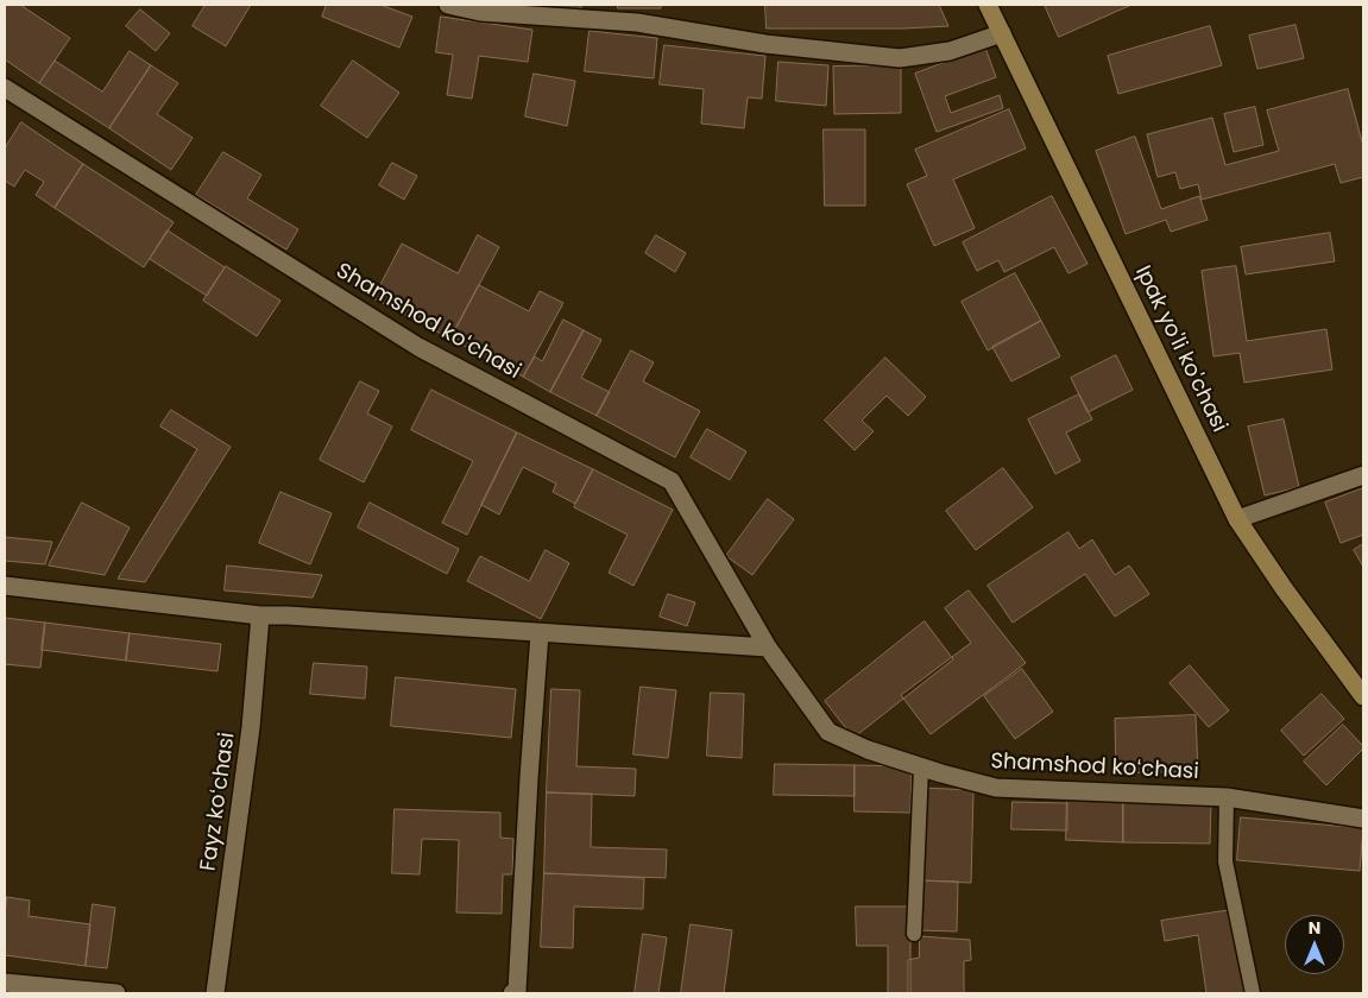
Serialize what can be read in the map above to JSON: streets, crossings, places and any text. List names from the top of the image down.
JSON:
{
  "streets": {
    "main road": ["Ipak yo'li ko'chasi"],
    "street": ["Shamshod koʻchasi", "Fayz koʻchasi"]
  },
  "north": "top"
}
